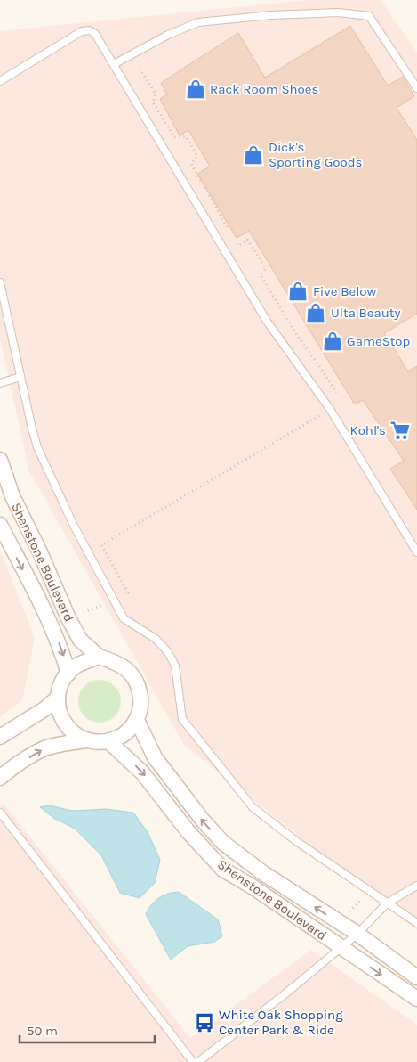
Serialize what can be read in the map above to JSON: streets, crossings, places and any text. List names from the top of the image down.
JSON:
{
  "streets": {
    "street": ["Shenstone Boulevard"]
  },
  "places": {
    "shop": [
      "Rack Room Shoes",
      "Dick's Sporting Goods",
      "Five Below",
      "Ulta Beauty",
      "GameStop"
    ],
    "supermarket": ["Kohl's"],
    "bus stop": ["White Oak Shopping Center Park & Ride"]
  },
  "scale_bar": "50 m"
}
